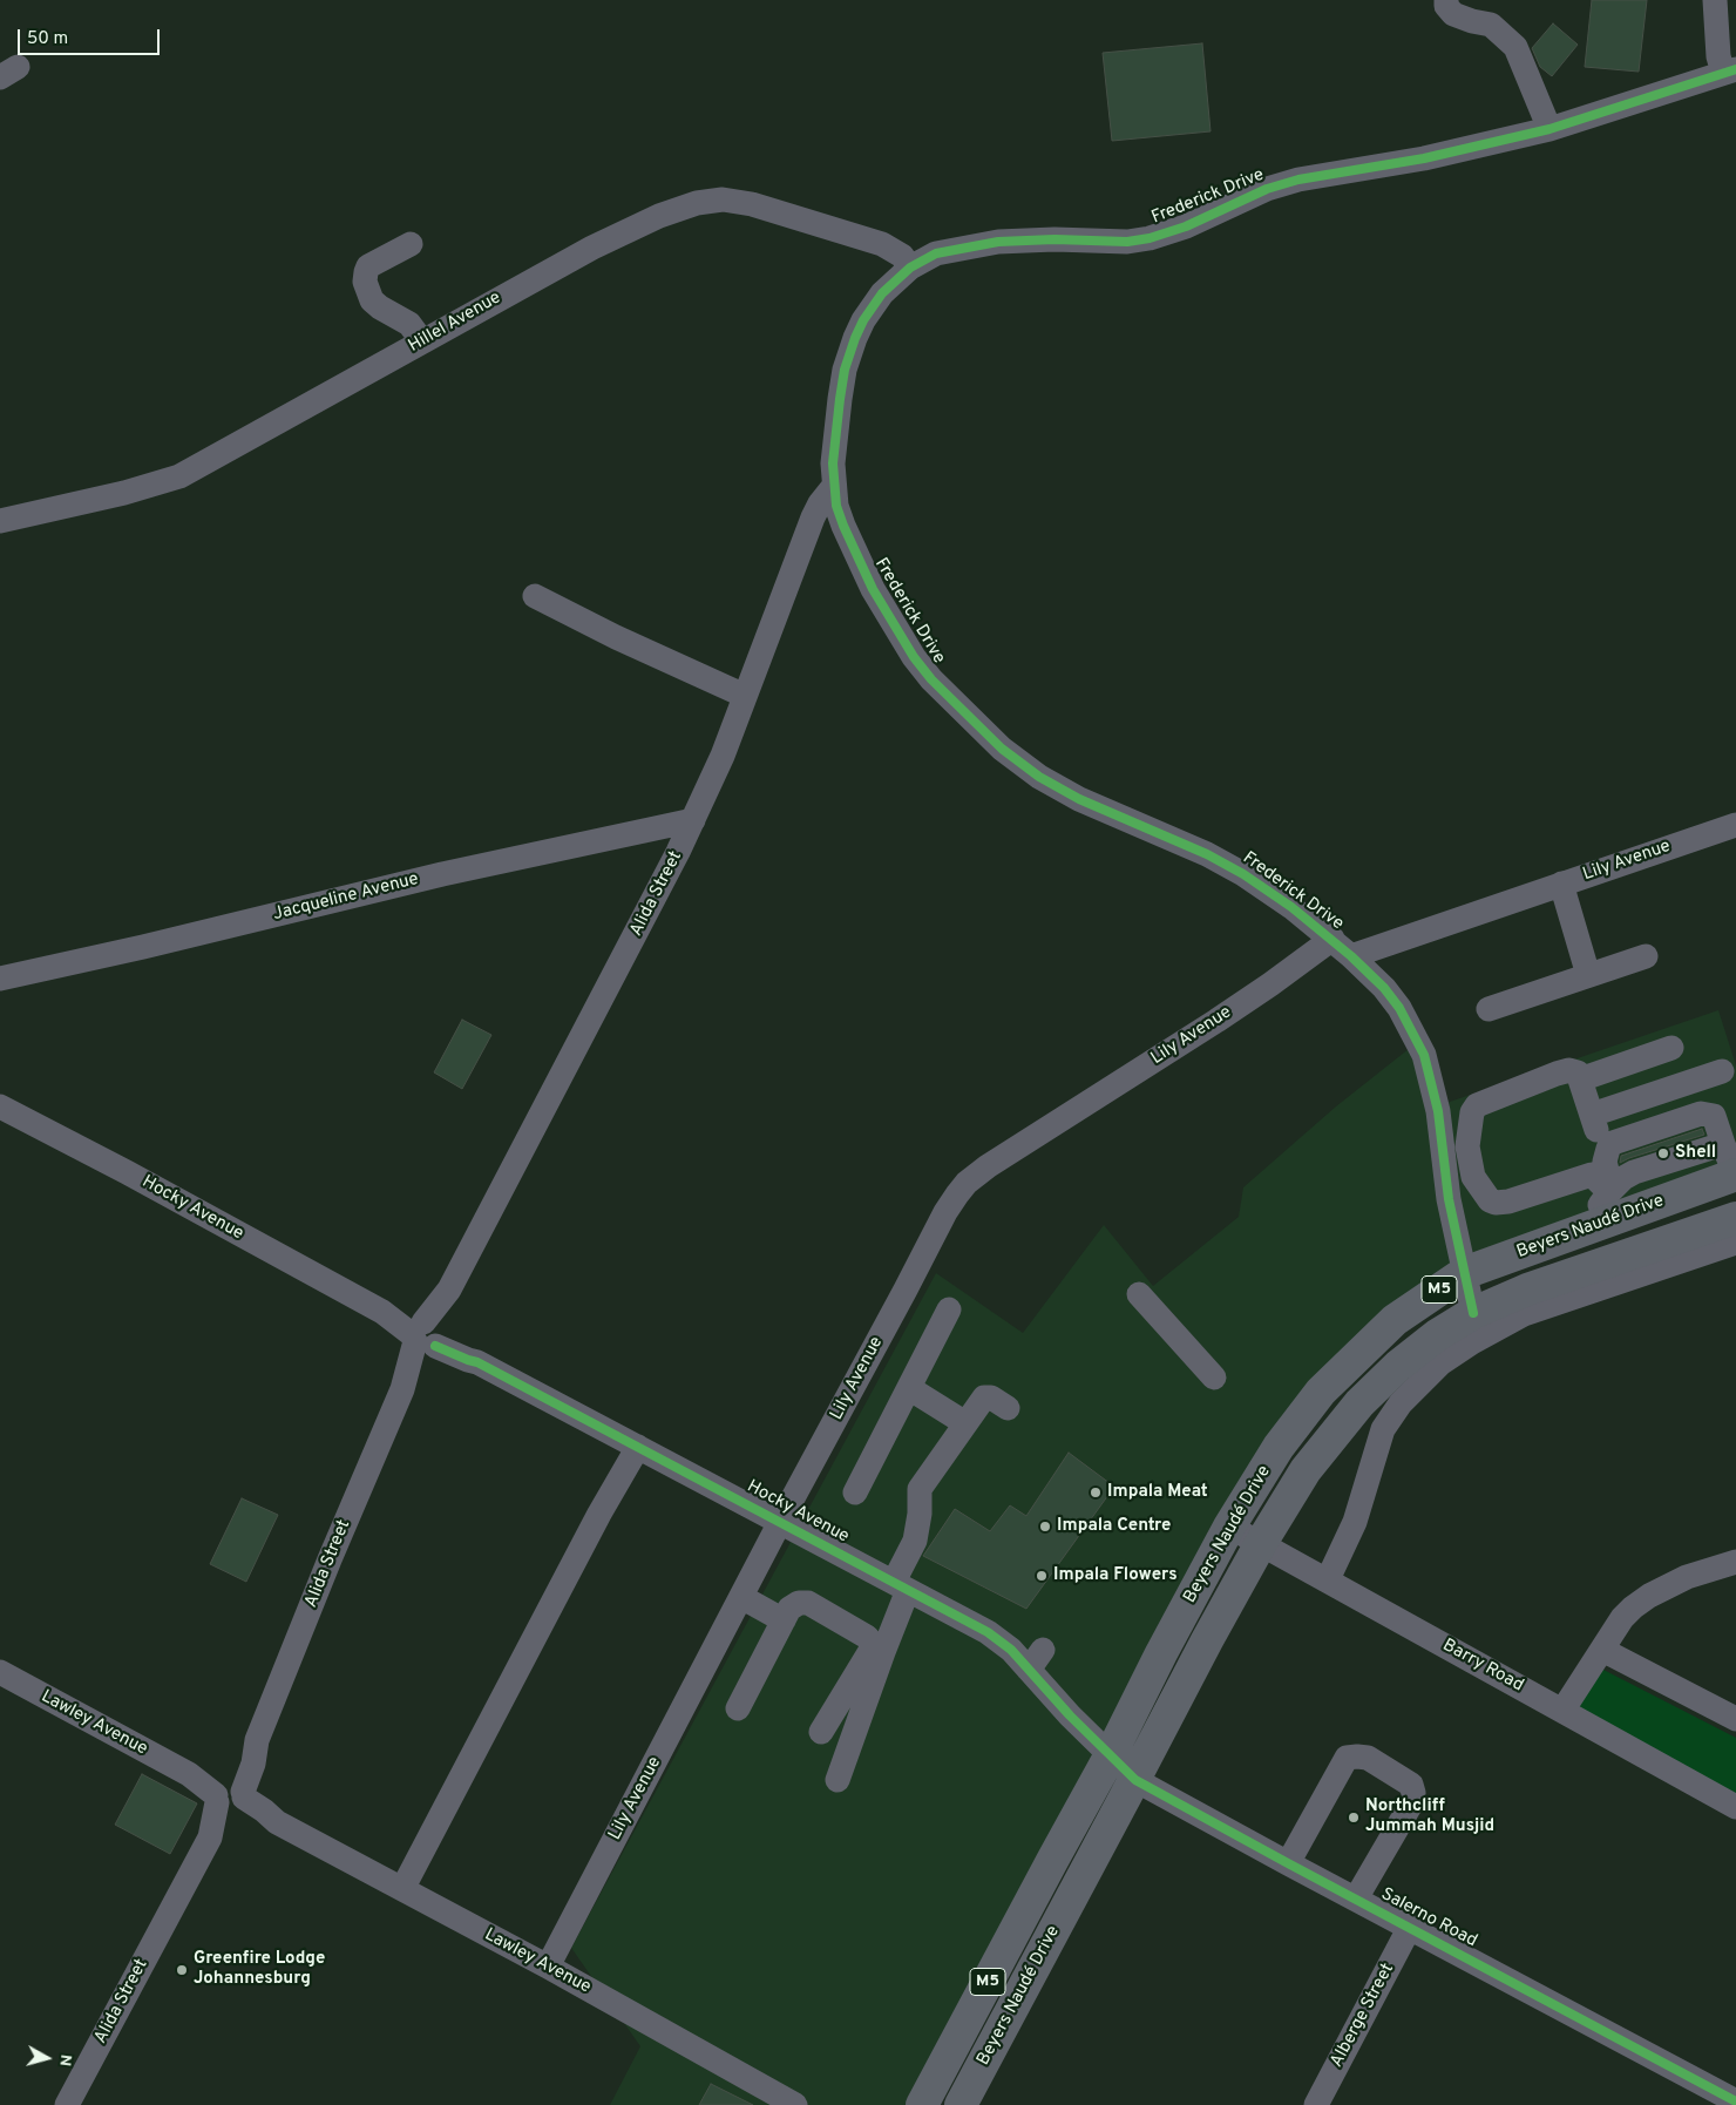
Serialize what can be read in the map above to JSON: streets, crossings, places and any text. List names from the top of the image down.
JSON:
{
  "streets": {
    "main road": ["Beyers Naudé Drive", "M5"],
    "street": [
      "Frederick Drive",
      "Hillel Avenue",
      "Lily Avenue",
      "Alida Street",
      "Jacqueline Avenue",
      "Hocky Avenue",
      "Barry Road",
      "Lawley Avenue",
      "Salerno Road",
      "Alberge Street"
    ]
  },
  "crossings": [
    ["Frederick Drive", "Hillel Avenue"],
    ["Frederick Drive", "Lily Avenue"],
    ["Frederick Drive", "Alida Street"],
    ["Frederick Drive", "Beyers Naudé Drive"],
    ["Lily Avenue", "Hocky Avenue"],
    ["Lily Avenue", "Lawley Avenue"],
    ["Alida Street", "Jacqueline Avenue"],
    ["Alida Street", "Hocky Avenue"],
    ["Alida Street", "Lawley Avenue"],
    ["Hocky Avenue", "Beyers Naudé Drive"],
    ["Hocky Avenue", "Salerno Road"],
    ["Beyers Naudé Drive", "Barry Road"],
    ["Beyers Naudé Drive", "Salerno Road"],
    ["Salerno Road", "Alberge Street"]
  ],
  "places": [
    "Shell",
    "Impala Meat",
    "Impala Centre",
    "Impala Flowers",
    "Northcliff Jummah Musjid",
    "Greenfire Lodge Johannesburg"
  ],
  "scale_bar": "50 m",
  "north": "right"
}
